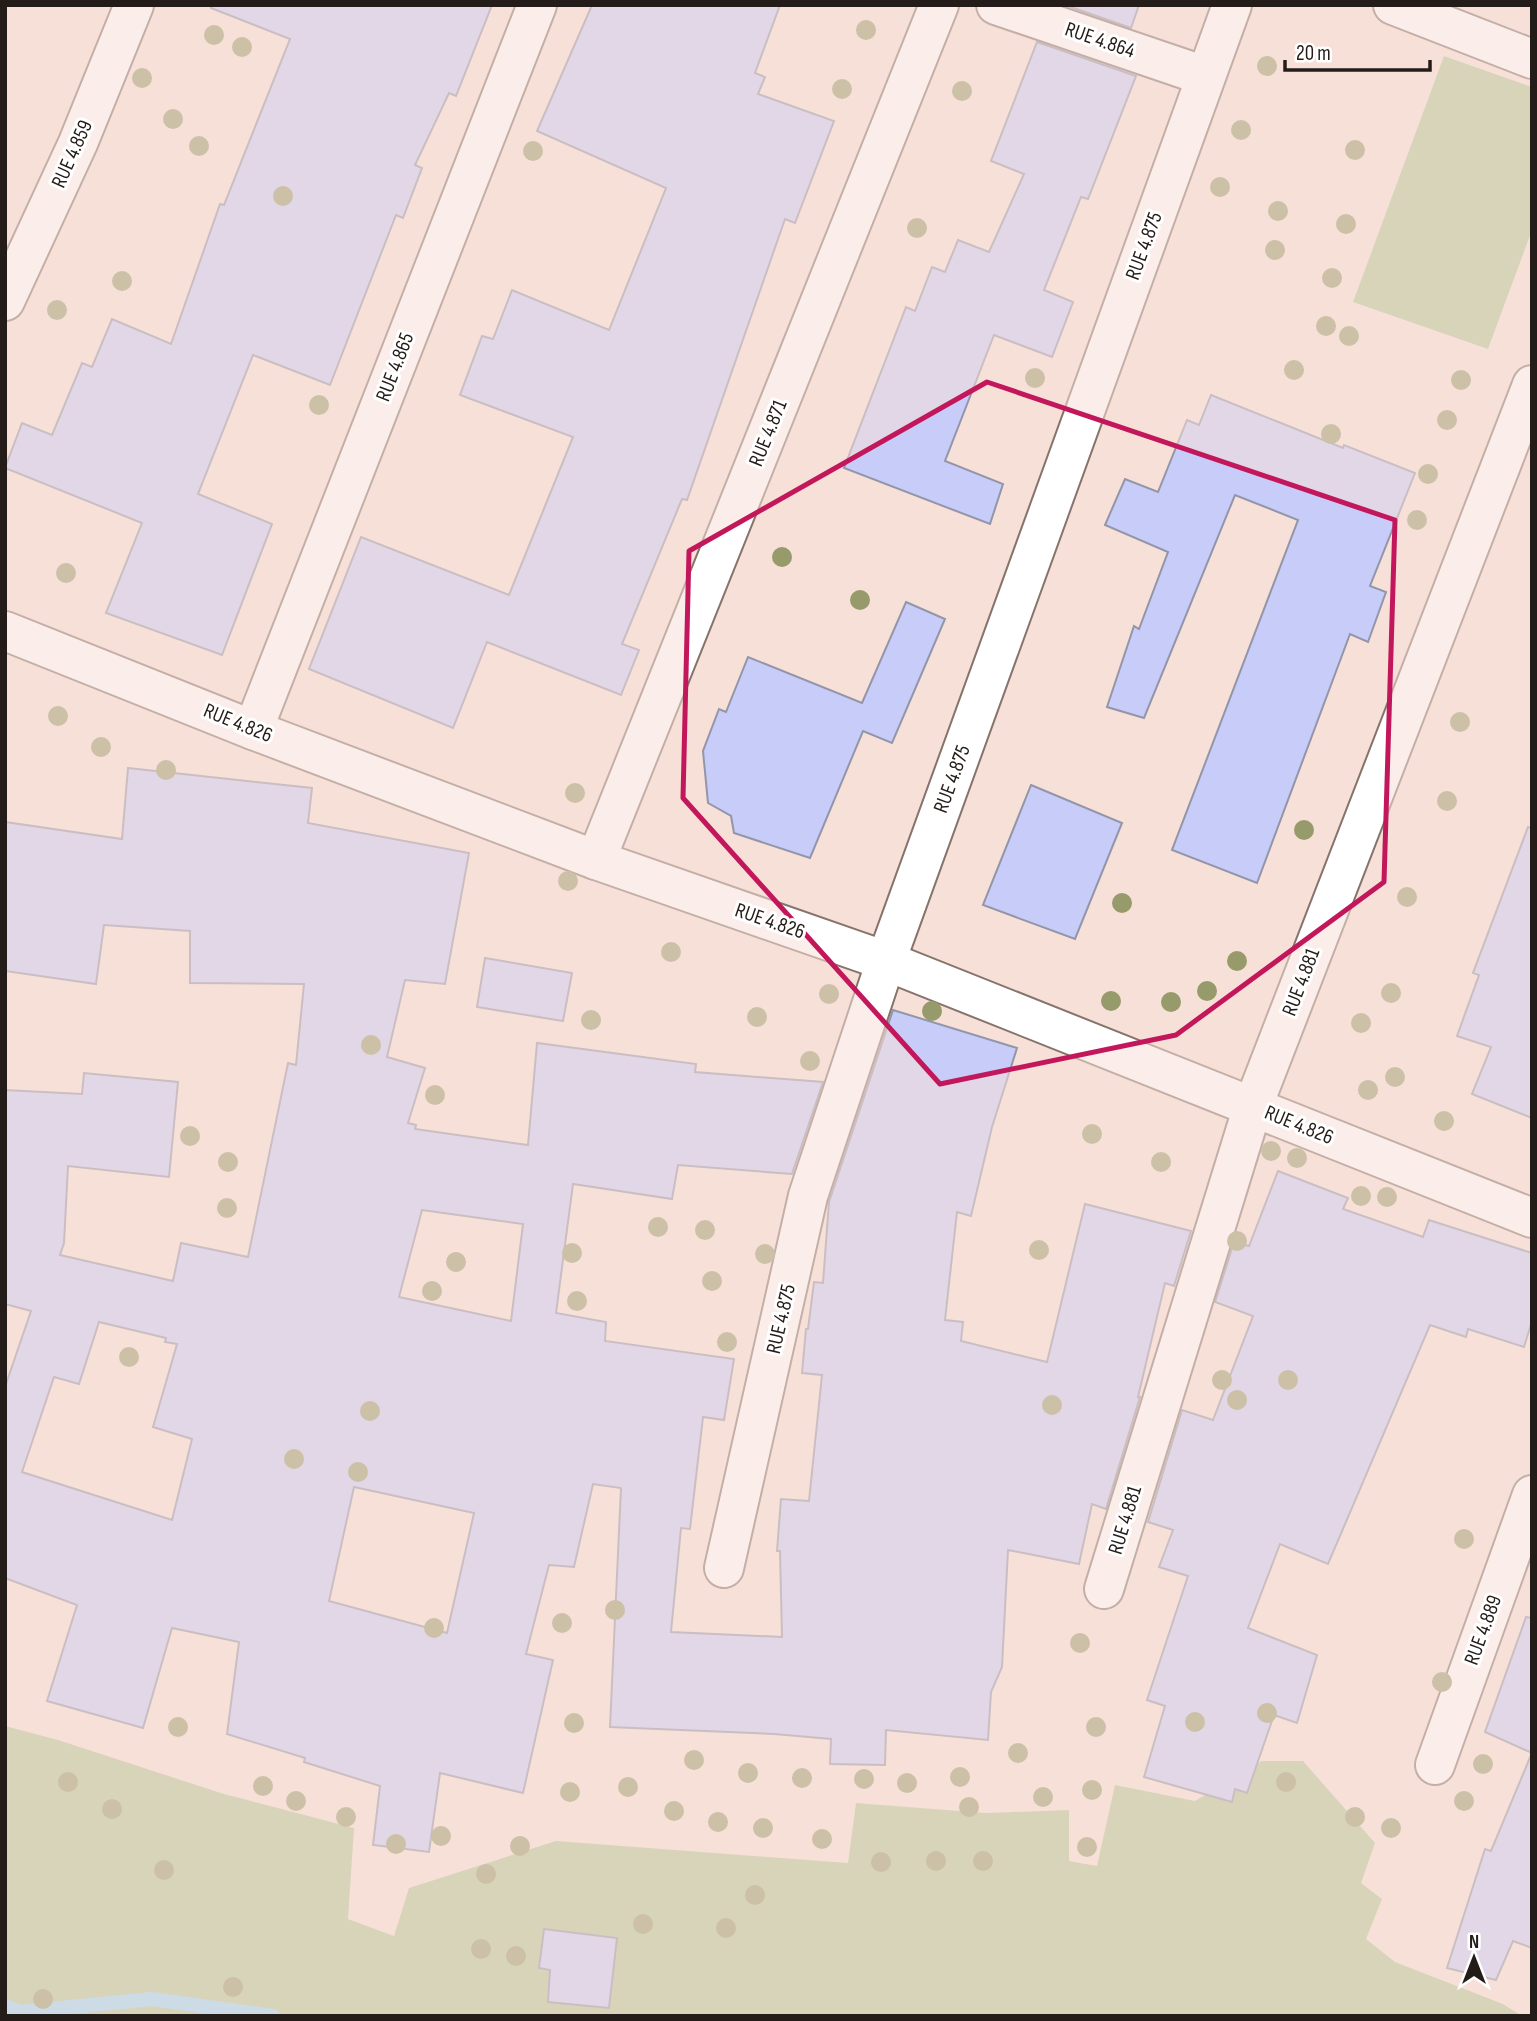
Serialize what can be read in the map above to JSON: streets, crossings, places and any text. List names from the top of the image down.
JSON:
{
  "streets": {
    "street": [
      "RUE 4.864",
      "RUE 4.859",
      "RUE 4.875",
      "RUE 4.865",
      "RUE 4.871",
      "RUE 4.826",
      "RUE 4.881",
      "RUE 4.889"
    ]
  },
  "crossings": [
    ["RUE 4.864", "RUE 4.875"],
    ["RUE 4.875", "RUE 4.826"],
    ["RUE 4.865", "RUE 4.826"],
    ["RUE 4.871", "RUE 4.826"],
    ["RUE 4.826", "RUE 4.881"]
  ],
  "scale_bar": "20 m",
  "north": "top"
}
